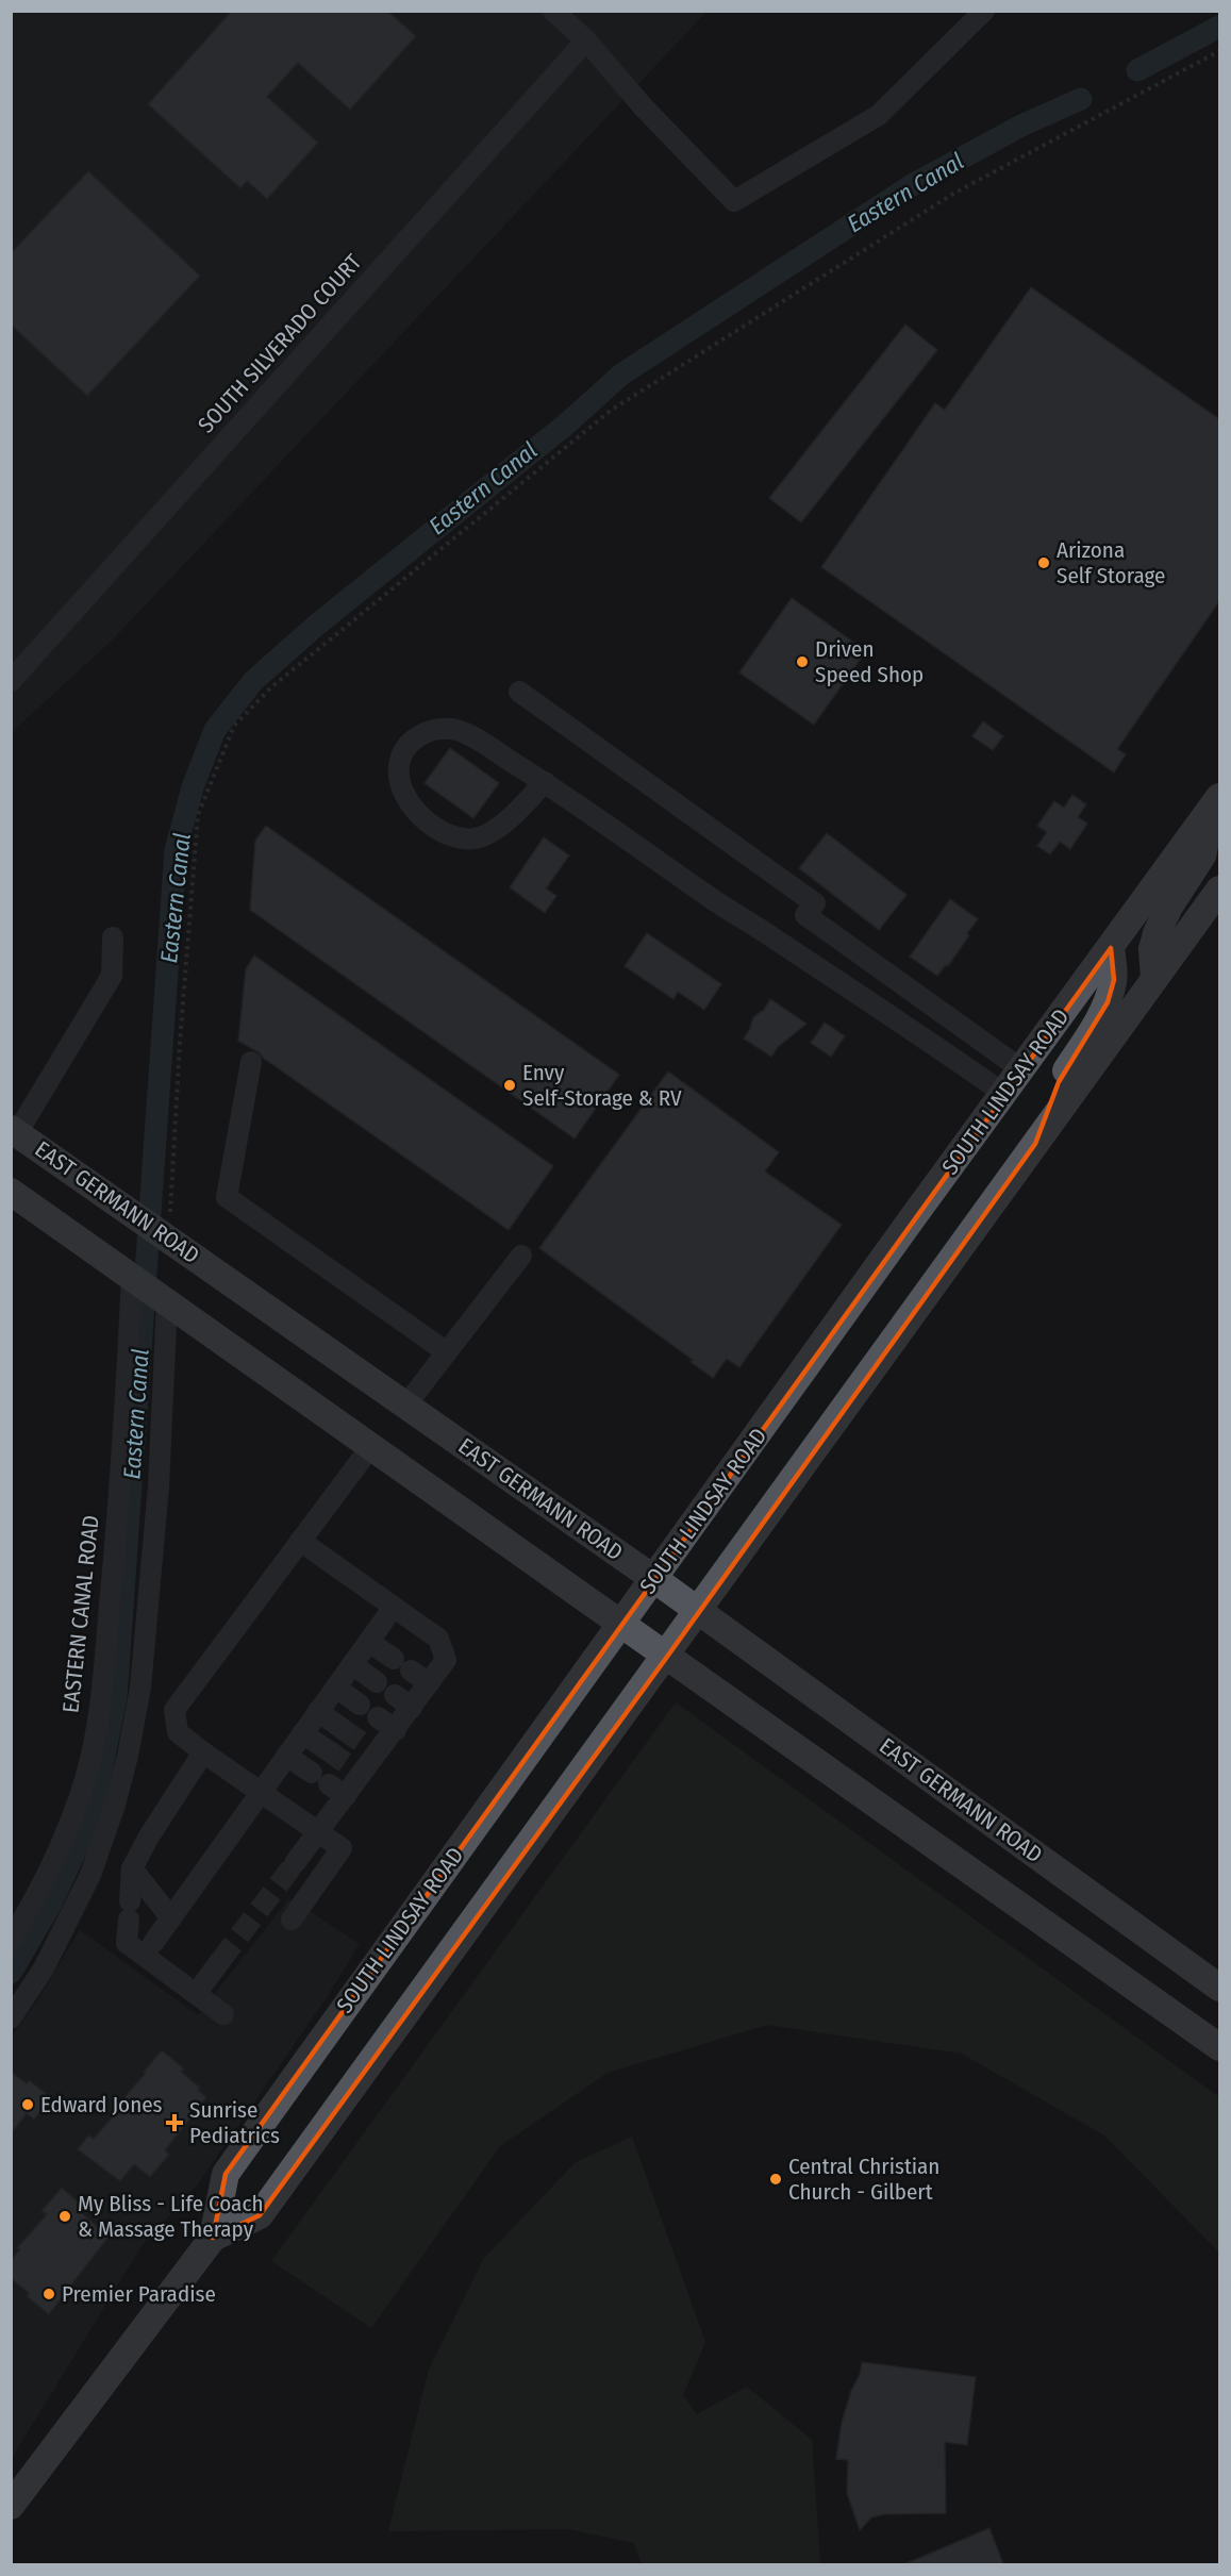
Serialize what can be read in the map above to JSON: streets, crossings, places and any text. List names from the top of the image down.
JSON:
{
  "streets": {
    "main road": ["SOUTH LINDSAY ROAD", "EAST GERMANN ROAD"],
    "street": ["SOUTH SILVERADO COURT", "EASTERN CANAL ROAD"]
  },
  "crossings": [
    ["SOUTH LINDSAY ROAD", "EAST GERMANN ROAD"]
  ],
  "water": ["Eastern Canal"],
  "places": {
    "other": [
      "Arizona Self Storage",
      "Driven Speed Shop",
      "Envy Self-Storage & RV",
      "Edward Jones",
      "Central Christian Church - Gilbert",
      "My Bliss - Life Coach & Massage Therapy",
      "Premier Paradise"
    ],
    "health": ["Sunrise Pediatrics"]
  }
}
